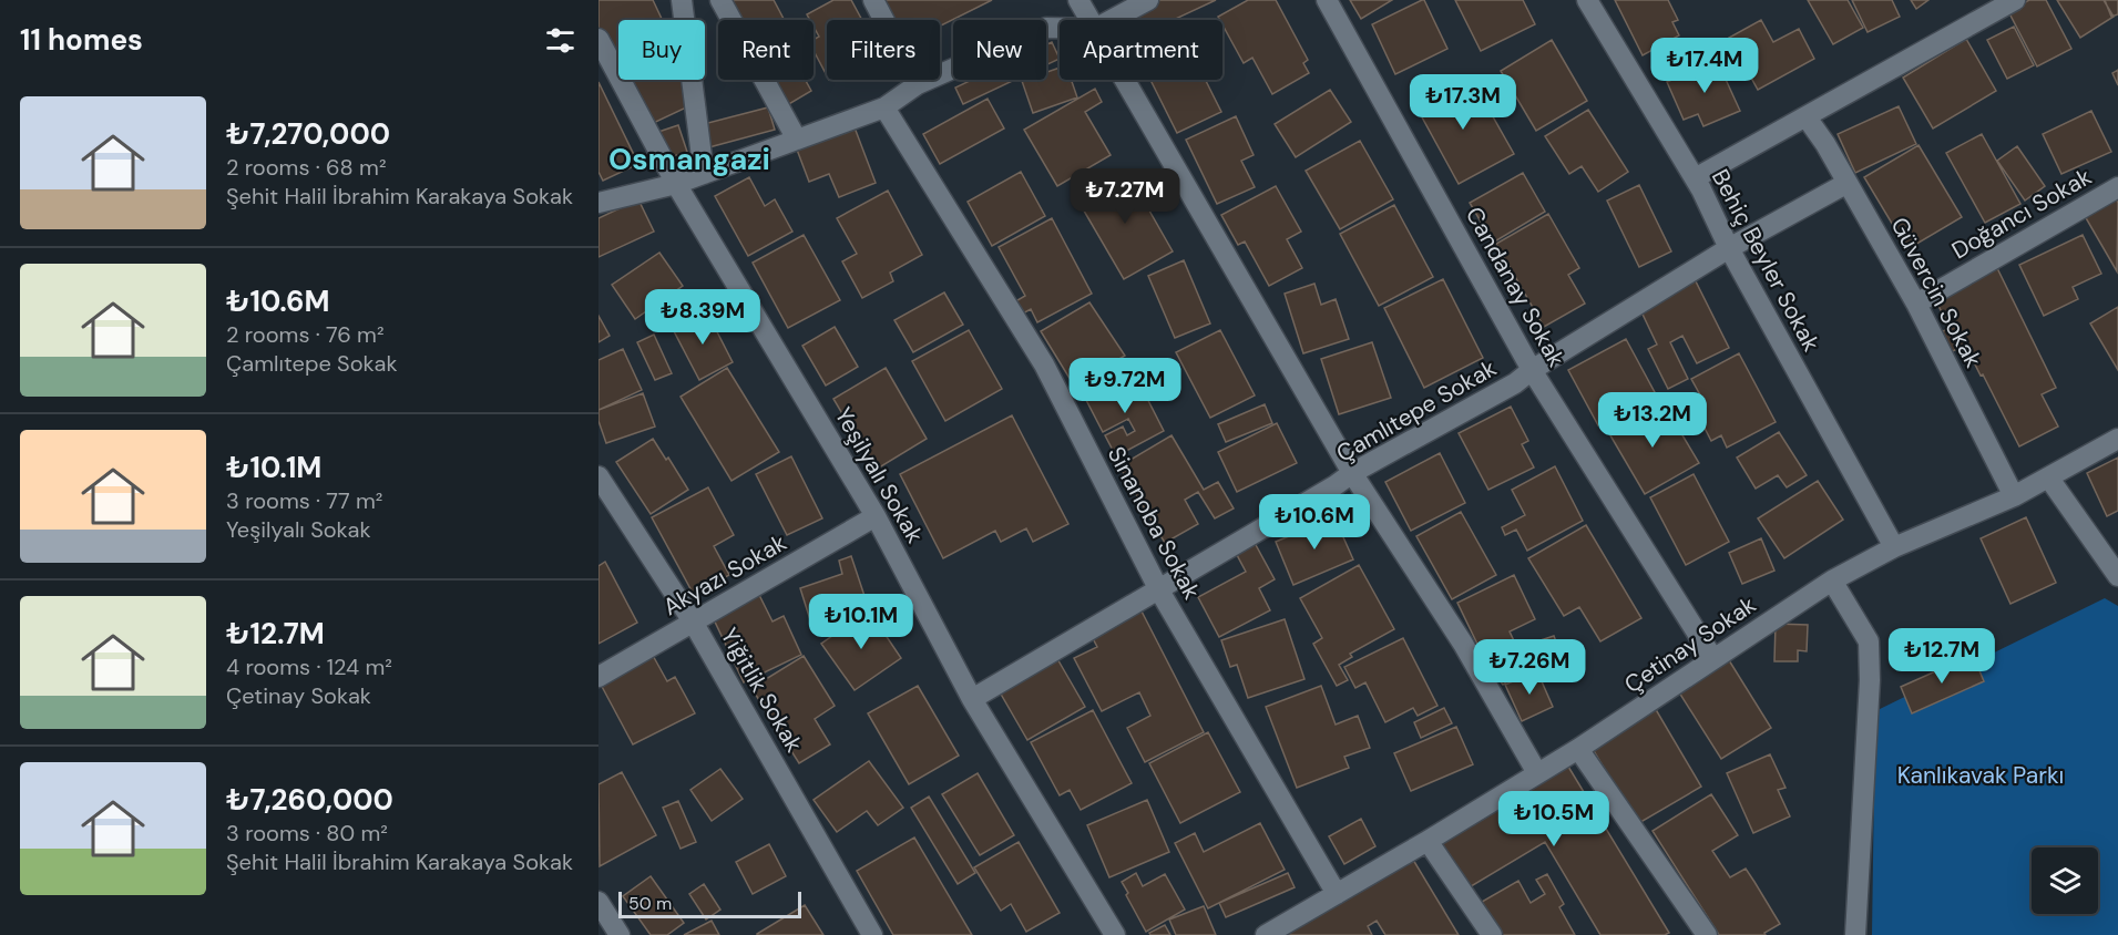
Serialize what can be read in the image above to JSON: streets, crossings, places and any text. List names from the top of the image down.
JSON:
{
  "streets": {
    "street": [
      "Doğancı Sokak",
      "Behiç Beyler Sokak",
      "Candanay Sokak",
      "Güvercin Sokak",
      "Çamlıtepe Sokak",
      "Yeşilyalı Sokak",
      "Sinanoba Sokak",
      "Akyazı Sokak",
      "Çetinay Sokak",
      "Yiğitlik Sokak"
    ]
  },
  "crossings": [
    ["Doğancı Sokak", "Güvercin Sokak"],
    ["Behiç Beyler Sokak", "Çamlıtepe Sokak"],
    ["Behiç Beyler Sokak", "Çetinay Sokak"],
    ["Candanay Sokak", "Çamlıtepe Sokak"],
    ["Candanay Sokak", "Çetinay Sokak"],
    ["Güvercin Sokak", "Çamlıtepe Sokak"],
    ["Güvercin Sokak", "Çetinay Sokak"],
    ["Çamlıtepe Sokak", "Yeşilyalı Sokak"],
    ["Çamlıtepe Sokak", "Sinanoba Sokak"],
    ["Yeşilyalı Sokak", "Akyazı Sokak"],
    ["Sinanoba Sokak", "Çetinay Sokak"],
    ["Akyazı Sokak", "Yiğitlik Sokak"]
  ],
  "districts": ["Osmangazi"],
  "parks": ["Kanlıkavak Parkı"],
  "scale_bar": "50 m",
  "page": {
    "heading": "11 homes",
    "chip": [
      "Buy",
      "Rent",
      "Filters",
      "New",
      "Apartment"
    ],
    "price": [
      "₺17.4M",
      "₺17.3M",
      "₺7.27M",
      "₺8.39M",
      "₺9.72M",
      "₺13.2M",
      "₺10.6M",
      "₺10.1M",
      "₺12.7M",
      "₺7.26M",
      "₺10.5M"
    ],
    "list": [
      {
        "name": "₺7,270,000",
        "note": "2 rooms · 68 m² · Şehit Halil İbrahim Karakaya Sokak"
      },
      {
        "name": "₺10.6M",
        "note": "2 rooms · 76 m² · Çamlıtepe Sokak"
      },
      {
        "name": "₺10.1M",
        "note": "3 rooms · 77 m² · Yeşilyalı Sokak"
      },
      {
        "name": "₺12.7M",
        "note": "4 rooms · 124 m² · Çetinay Sokak"
      },
      {
        "name": "₺7,260,000",
        "note": "3 rooms · 80 m² · Şehit Halil İbrahim Karakaya Sokak"
      }
    ],
    "scale": "50 m"
  }
}
